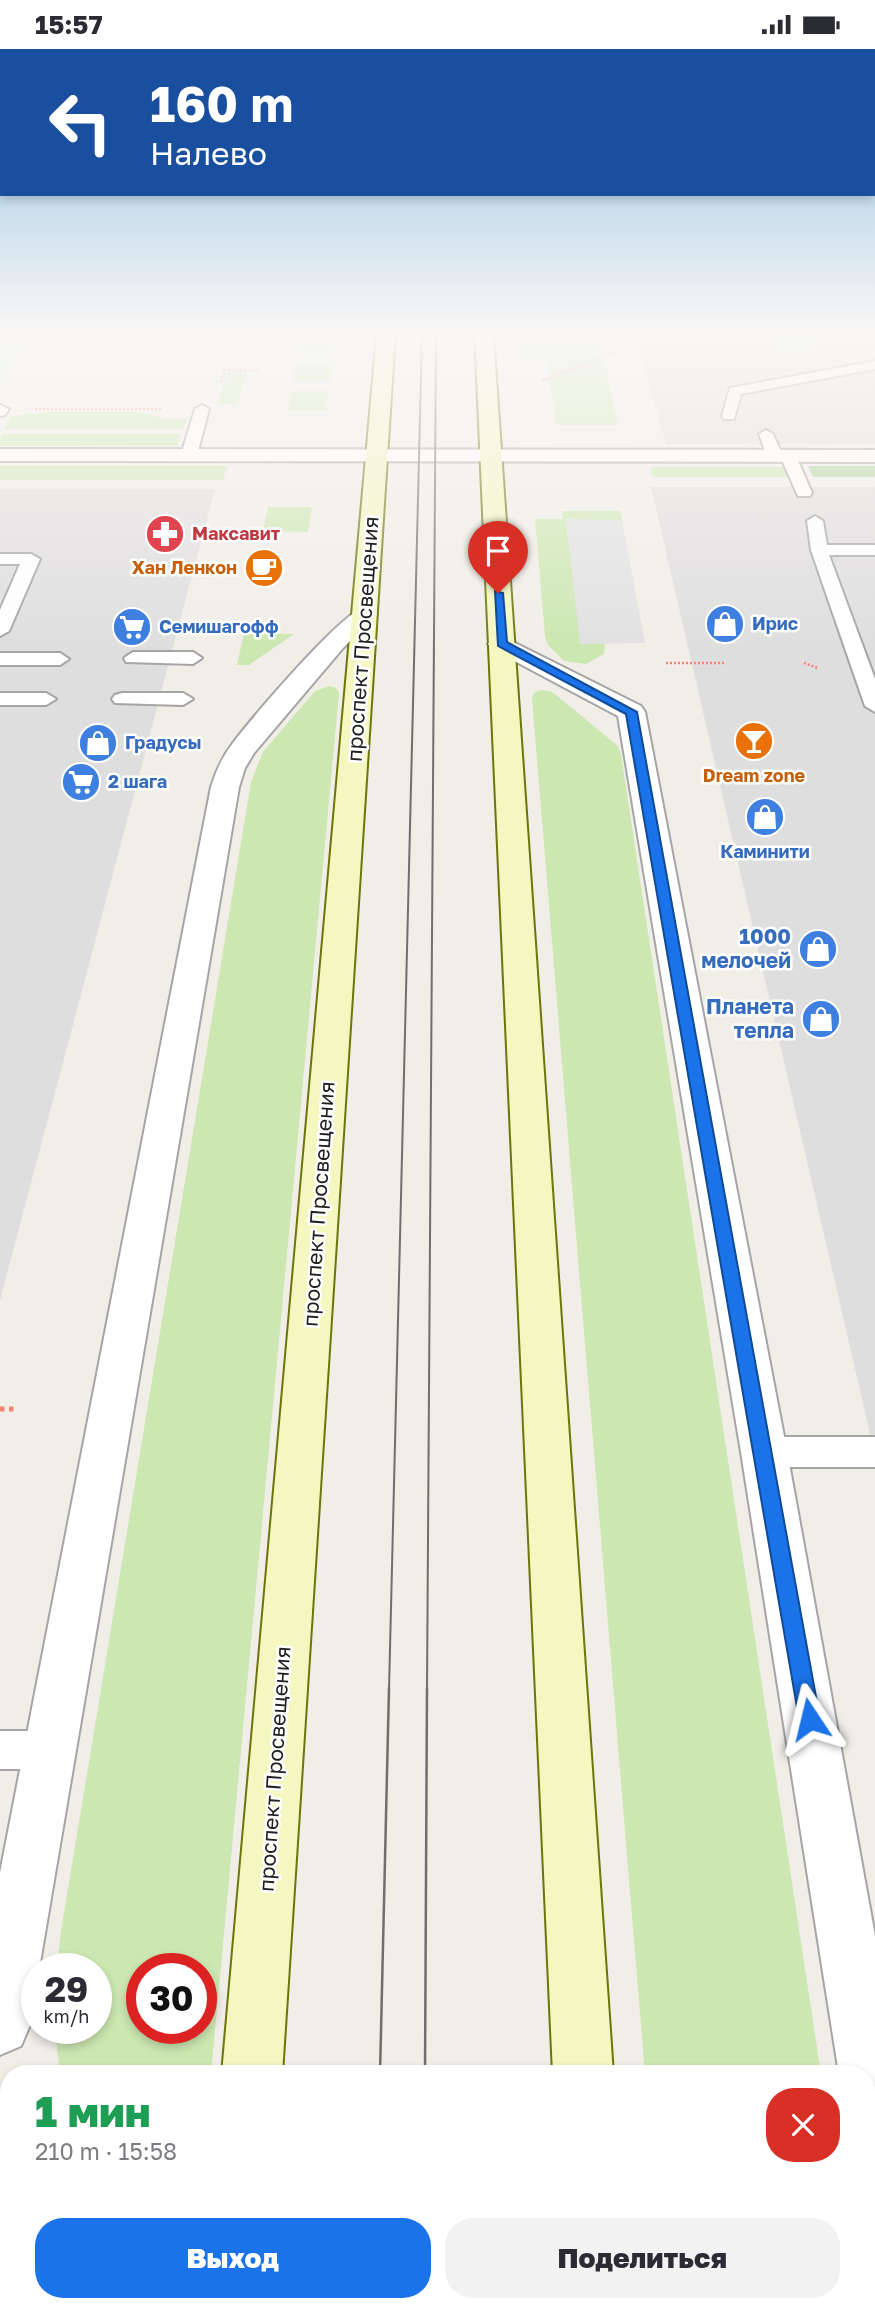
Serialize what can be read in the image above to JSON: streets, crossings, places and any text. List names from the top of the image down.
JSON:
{
  "streets": {
    "main road": ["проспект Просвещения"]
  },
  "places": {
    "pharmacy": ["Максавит"],
    "cafe": ["Хан Ленкон"],
    "shop": [
      "Ирис",
      "Градусы",
      "Каминити",
      "1000 мелочей",
      "Планета тепла"
    ],
    "supermarket": ["Семишагофф", "2 шага"],
    "bar": ["Dream zone"]
  },
  "page": {
    "status": "15:57",
    "turn": ["160 m", "Налево"],
    "speed": "29 km/h",
    "limit": "30",
    "heading": ["1 мин", "210 m · 15:58"],
    "buttons": ["Выход", "Поделиться"]
  }
}
